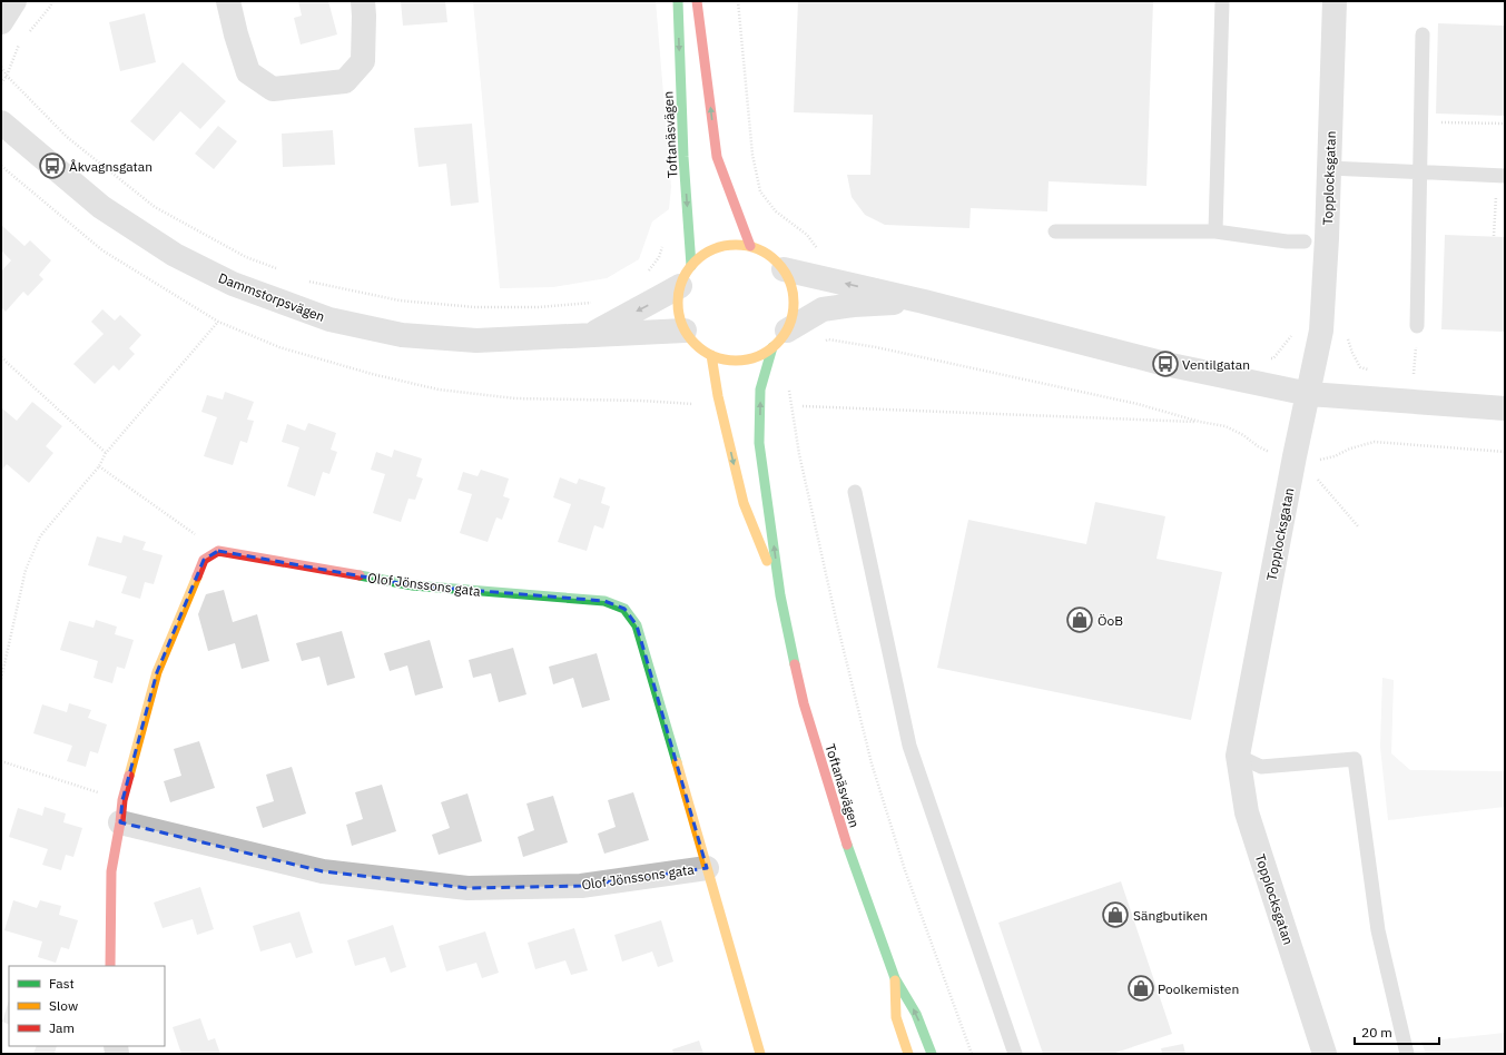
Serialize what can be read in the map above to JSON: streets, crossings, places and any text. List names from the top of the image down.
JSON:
{
  "streets": {
    "street": [
      "Toftanäsvägen",
      "Topplocksgatan",
      "Dammstorpsvägen",
      "Olof Jönssons gata"
    ]
  },
  "crossings": [
    ["Toftanäsvägen", "Dammstorpsvägen"]
  ],
  "places": {
    "bus stop": ["Åkvagnsgatan", "Ventilgatan"],
    "shop": ["ÖoB", "Sängbutiken", "Poolkemisten"]
  },
  "legend": ["Fast", "Slow", "Jam"],
  "scale_bar": "20 m"
}
